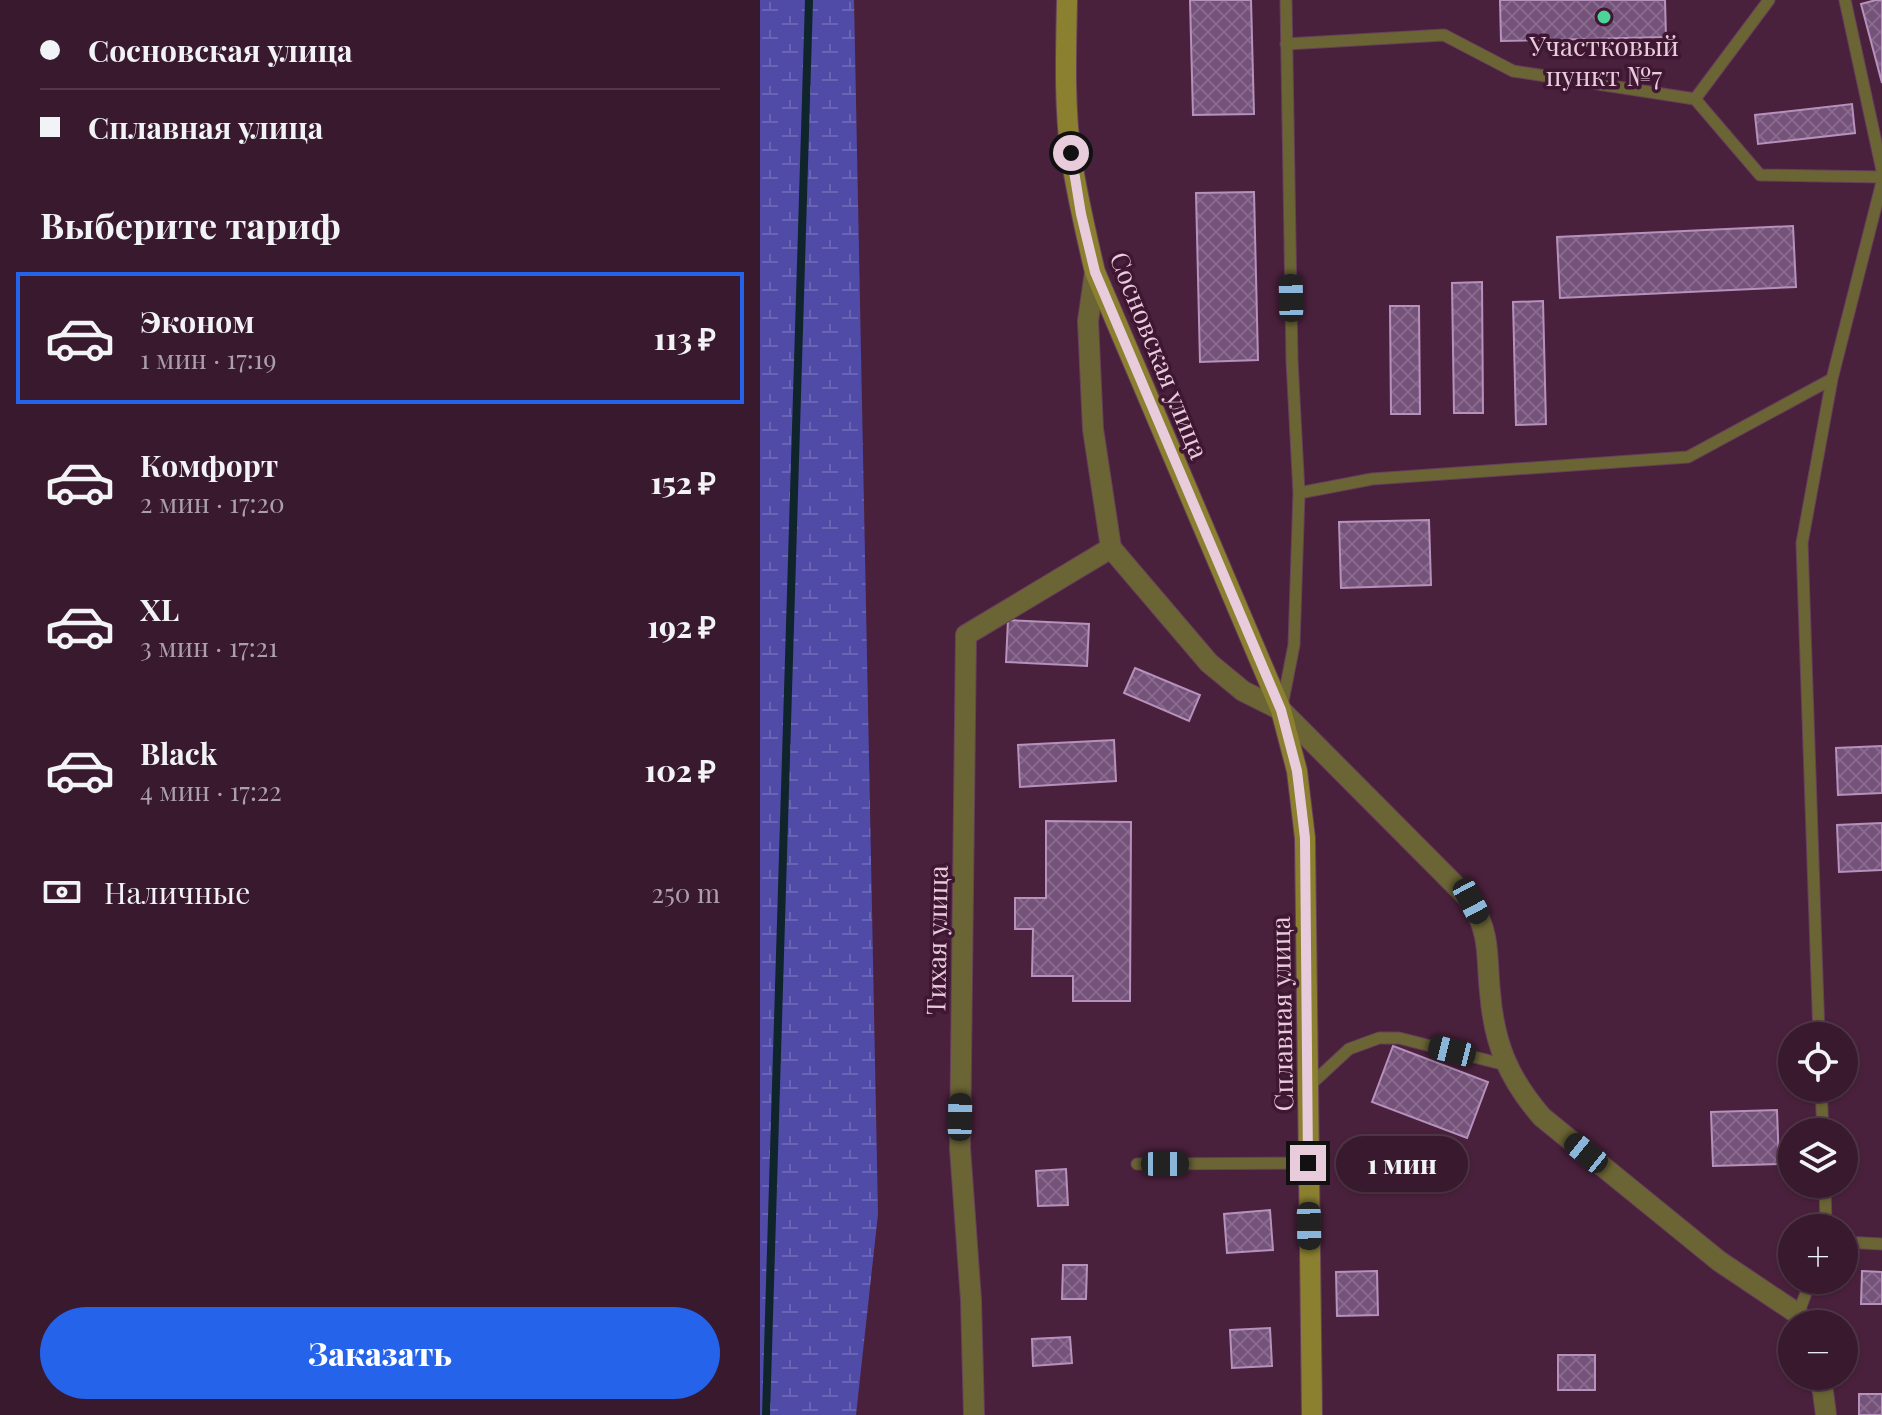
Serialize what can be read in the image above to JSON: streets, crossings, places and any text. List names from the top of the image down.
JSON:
{
  "streets": {
    "street": ["Сосновская улица", "Тихая улица", "Сплавная улица"]
  },
  "crossings": [
    ["Сосновская улица", "Сплавная улица"]
  ],
  "places": ["Участковый пункт №7"],
  "page": {
    "banner": ["Сосновская улица", "Сплавная улица"],
    "heading": "Выберите тариф",
    "list": [
      {
        "name": "Эконом",
        "note": "1 мин · 17:19",
        "value": "113 ₽"
      },
      {
        "name": "Комфорт",
        "note": "2 мин · 17:20",
        "value": "152 ₽"
      },
      {
        "name": "XL",
        "note": "3 мин · 17:21",
        "value": "192 ₽"
      },
      {
        "name": "Black",
        "note": "4 мин · 17:22",
        "value": "102 ₽"
      }
    ],
    "pay": ["Наличные", "250 m"],
    "map_buttons": ["+", "−"],
    "bubble": "1 мин",
    "buttons": "Заказать"
  }
}
